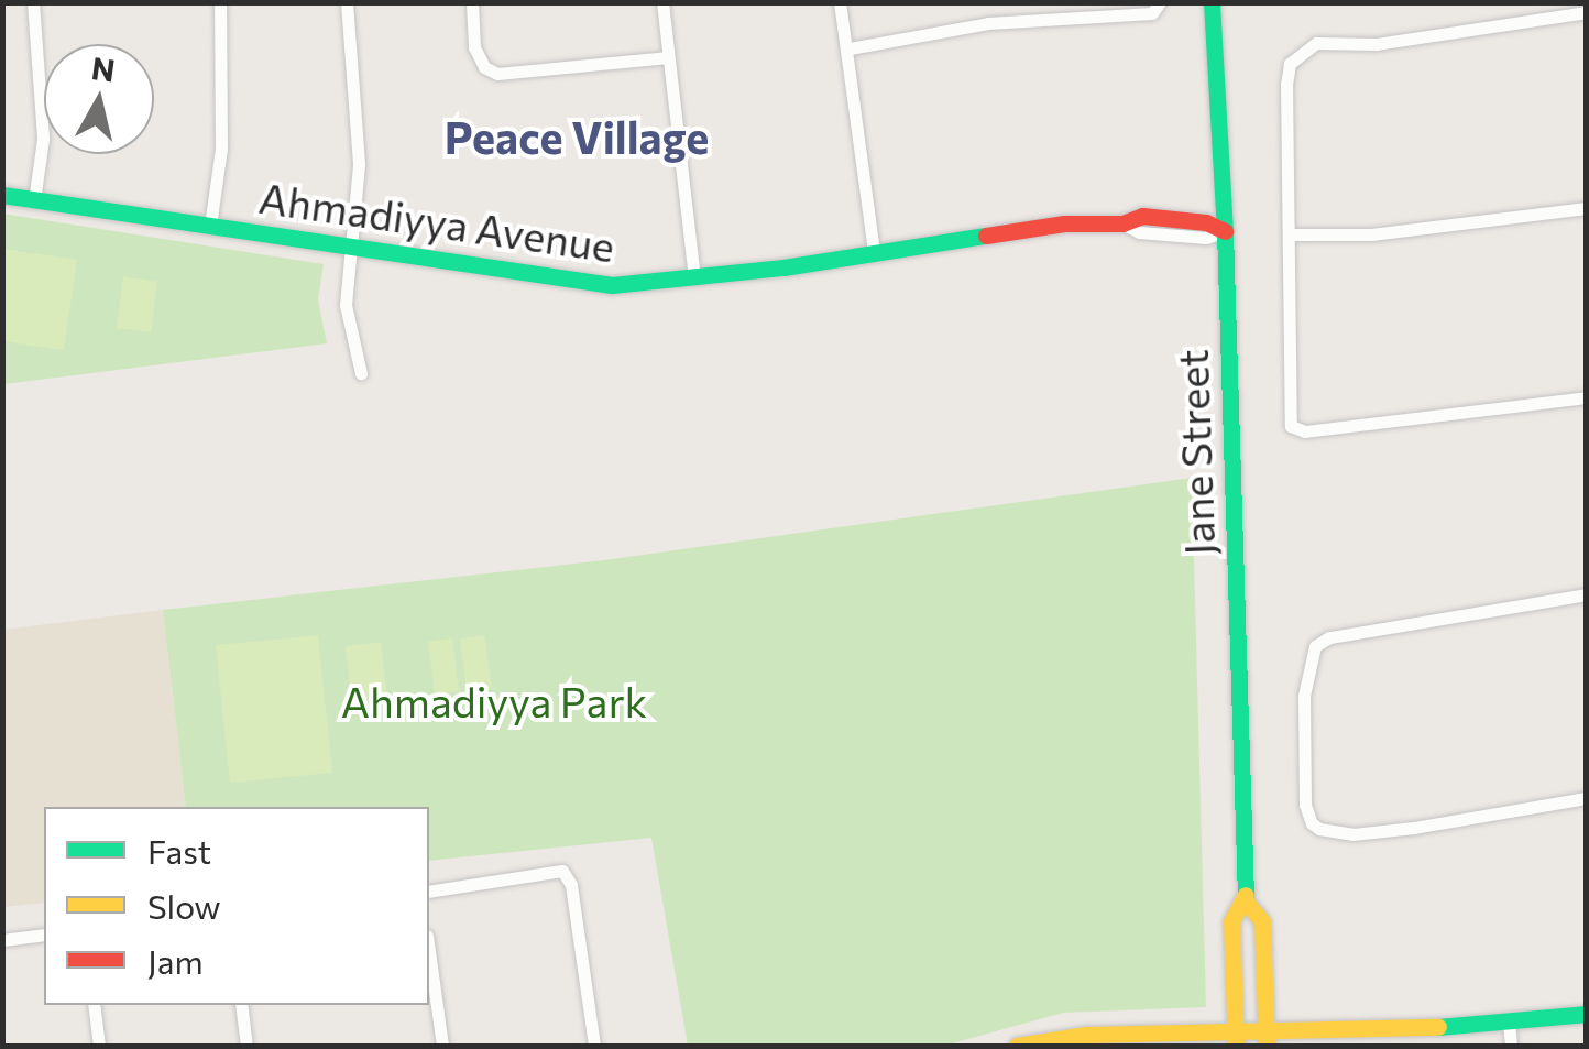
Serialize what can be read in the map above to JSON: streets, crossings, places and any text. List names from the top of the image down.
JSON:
{
  "streets": {
    "street": ["Ahmadiyya Avenue", "Jane Street"]
  },
  "crossings": [
    ["Ahmadiyya Avenue", "Jane Street"]
  ],
  "districts": ["Peace Village"],
  "parks": ["Ahmadiyya Park"],
  "legend": ["Fast", "Slow", "Jam"],
  "north": "top"
}
